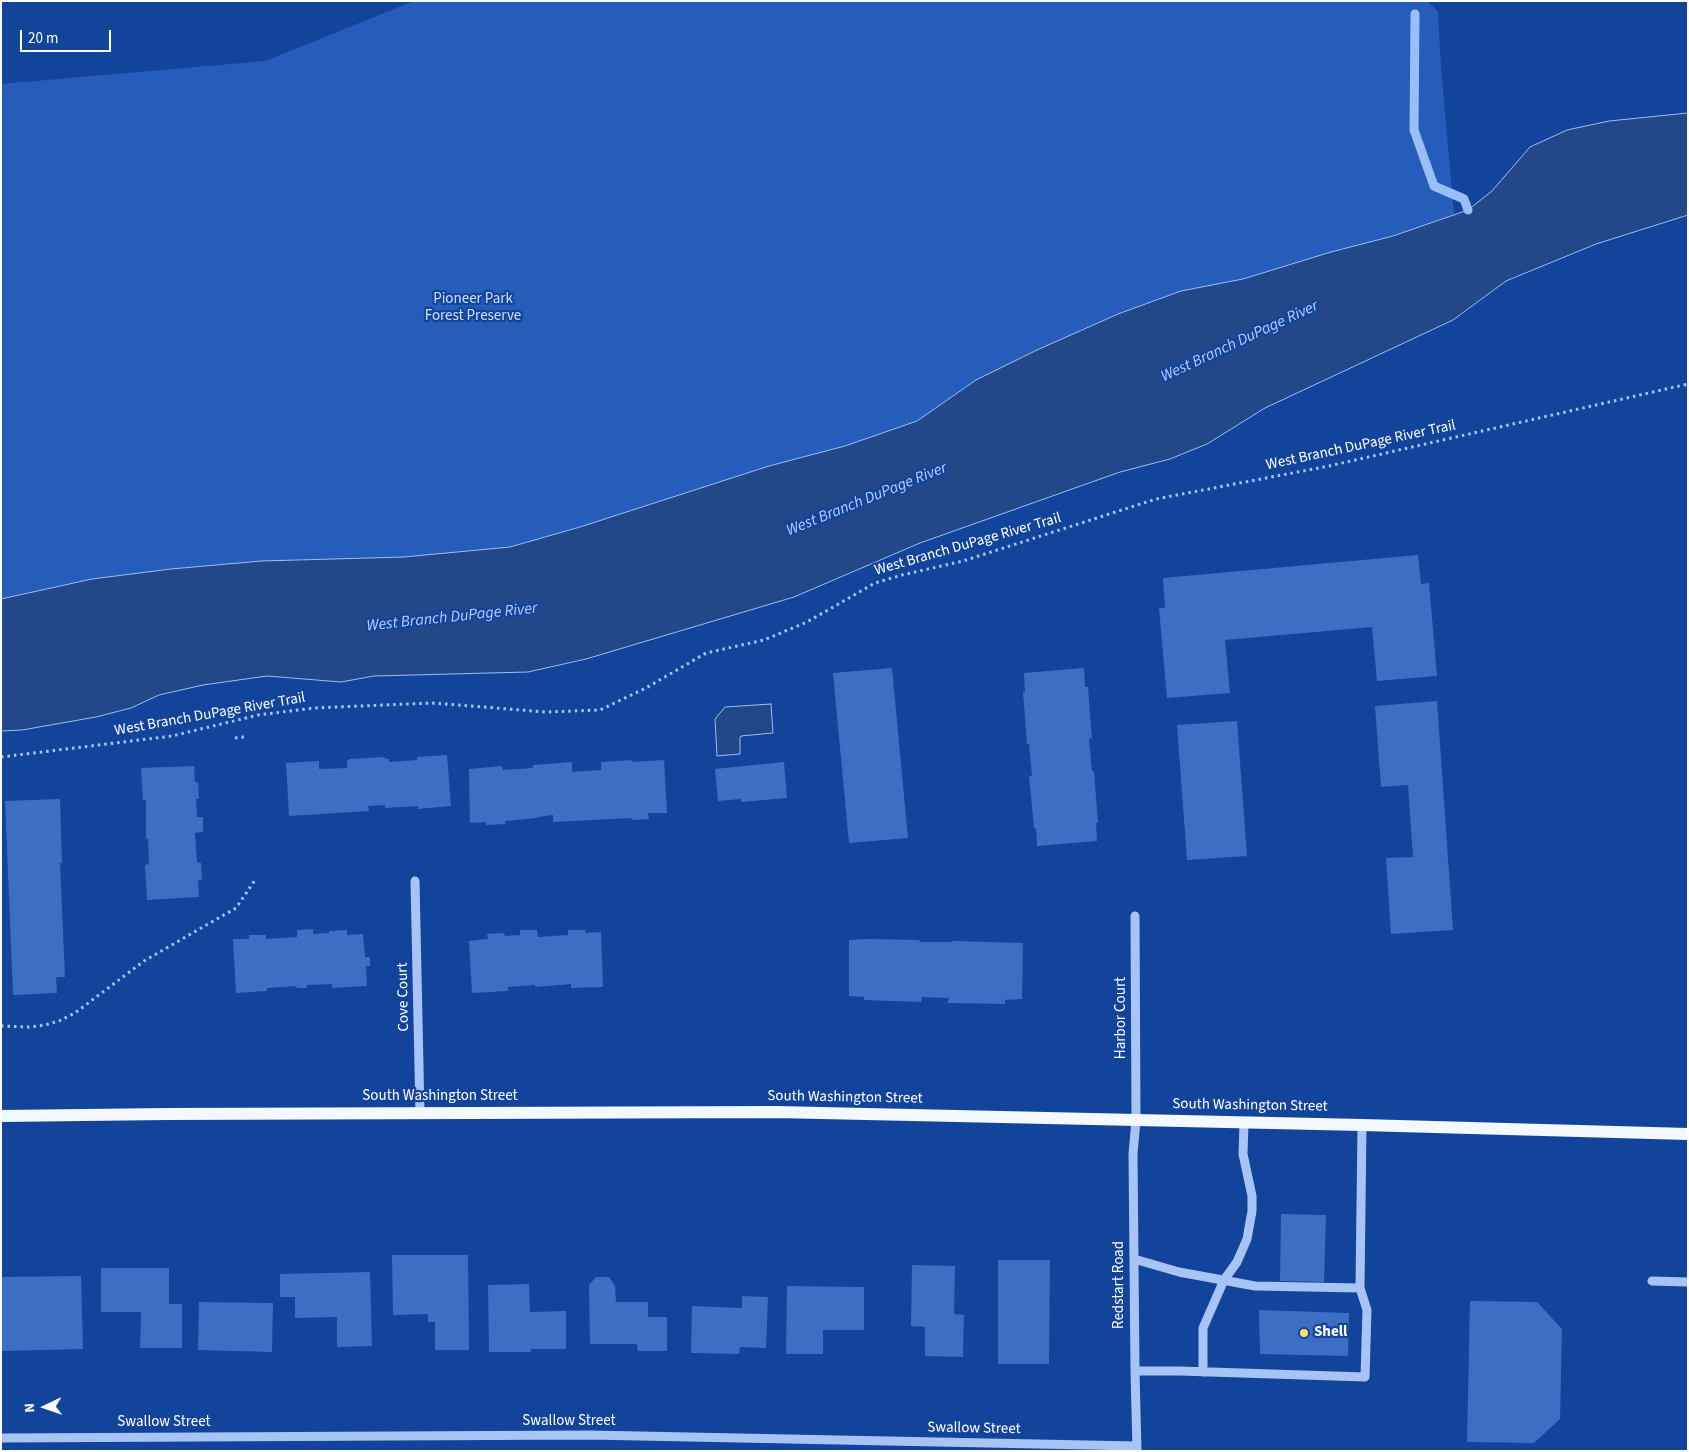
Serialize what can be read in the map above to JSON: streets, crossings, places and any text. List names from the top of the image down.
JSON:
{
  "streets": {
    "main road": ["South Washington Street"],
    "street": [
      "Cove Court",
      "Harbor Court",
      "Redstart Road",
      "Swallow Street"
    ],
    "path": ["West Branch DuPage River Trail"]
  },
  "crossings": [
    ["Cove Court", "South Washington Street"],
    ["Harbor Court", "South Washington Street"],
    ["Harbor Court", "Redstart Road"],
    ["South Washington Street", "Redstart Road"],
    ["Redstart Road", "Swallow Street"]
  ],
  "water": ["West Branch DuPage River"],
  "parks": ["Pioneer Park Forest Preserve"],
  "places": ["Shell"],
  "scale_bar": "20 m",
  "north": "left"
}
